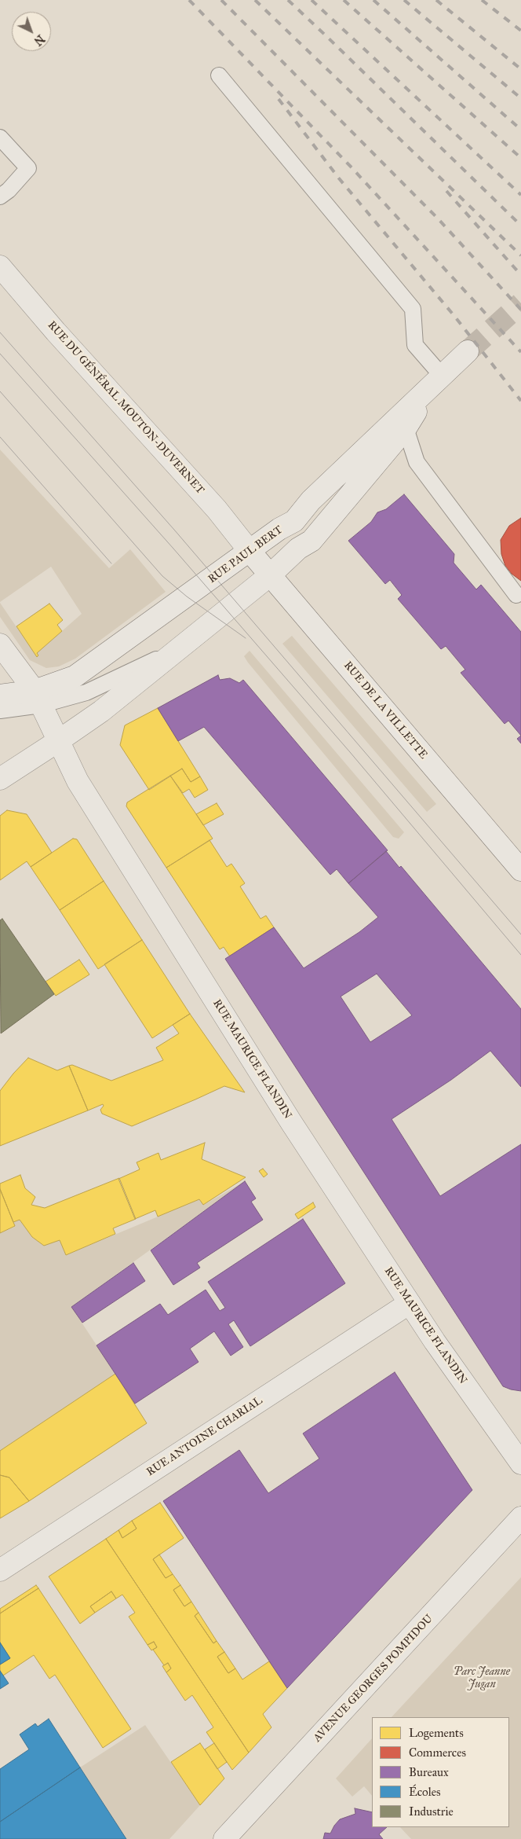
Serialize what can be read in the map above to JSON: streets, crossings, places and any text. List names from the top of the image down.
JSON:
{
  "streets": {
    "street": [
      "RUE DU GÉNÉRAL MOUTON-DUVERNET",
      "RUE PAUL BERT",
      "RUE DE LA VILLETTE",
      "RUE MAURICE FLANDIN",
      "RUE ANTOINE CHARIAL",
      "AVENUE GEORGES POMPIDOU"
    ]
  },
  "crossings": [
    ["RUE DU GÉNÉRAL MOUTON-DUVERNET", "RUE PAUL BERT"],
    ["RUE DU GÉNÉRAL MOUTON-DUVERNET", "RUE DE LA VILLETTE"],
    ["RUE PAUL BERT", "RUE DE LA VILLETTE"],
    ["RUE PAUL BERT", "RUE MAURICE FLANDIN"],
    ["RUE MAURICE FLANDIN", "RUE ANTOINE CHARIAL"]
  ],
  "parks": ["Parc Jeanne Jugan"],
  "legend": [
    "Logements",
    "Commerces",
    "Bureaux",
    "Écoles",
    "Industrie"
  ],
  "north": "bottom right"
}
